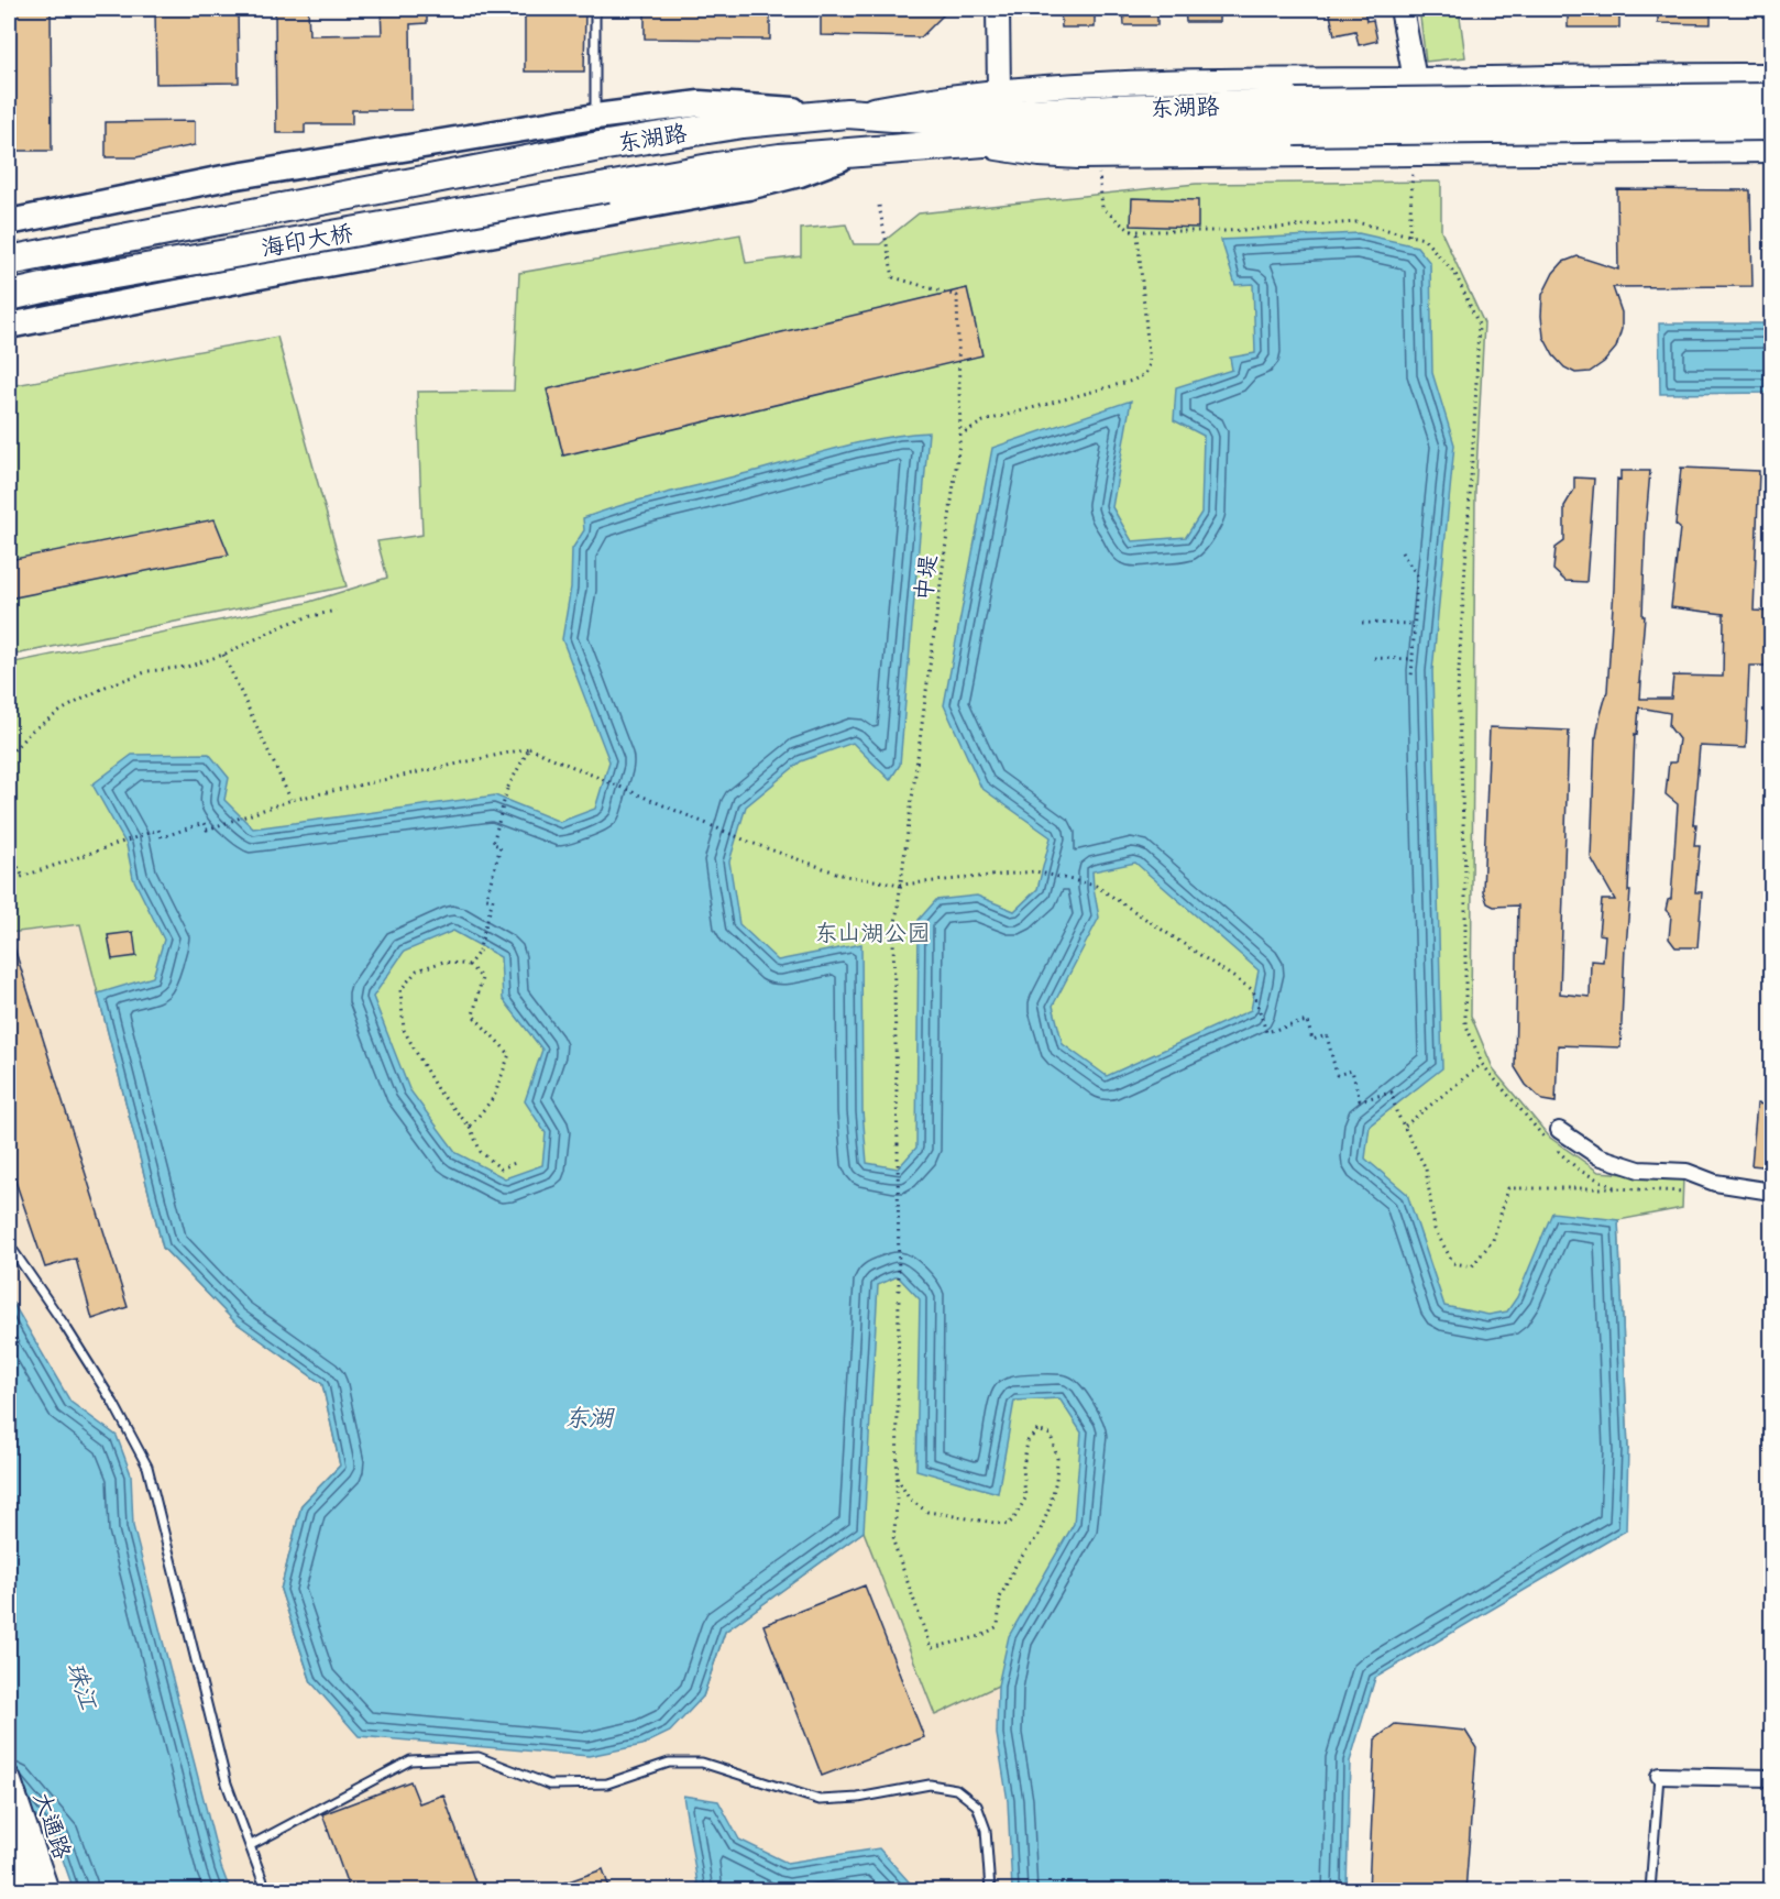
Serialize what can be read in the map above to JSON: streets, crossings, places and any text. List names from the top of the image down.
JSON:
{
  "streets": {
    "highway": ["东湖路", "海印大桥"],
    "main road": ["大通路"],
    "path": ["中堤"]
  },
  "crossings": [
    ["东湖路", "海印大桥"]
  ],
  "water": ["东湖", "珠江"],
  "parks": ["东山湖公园"]
}
